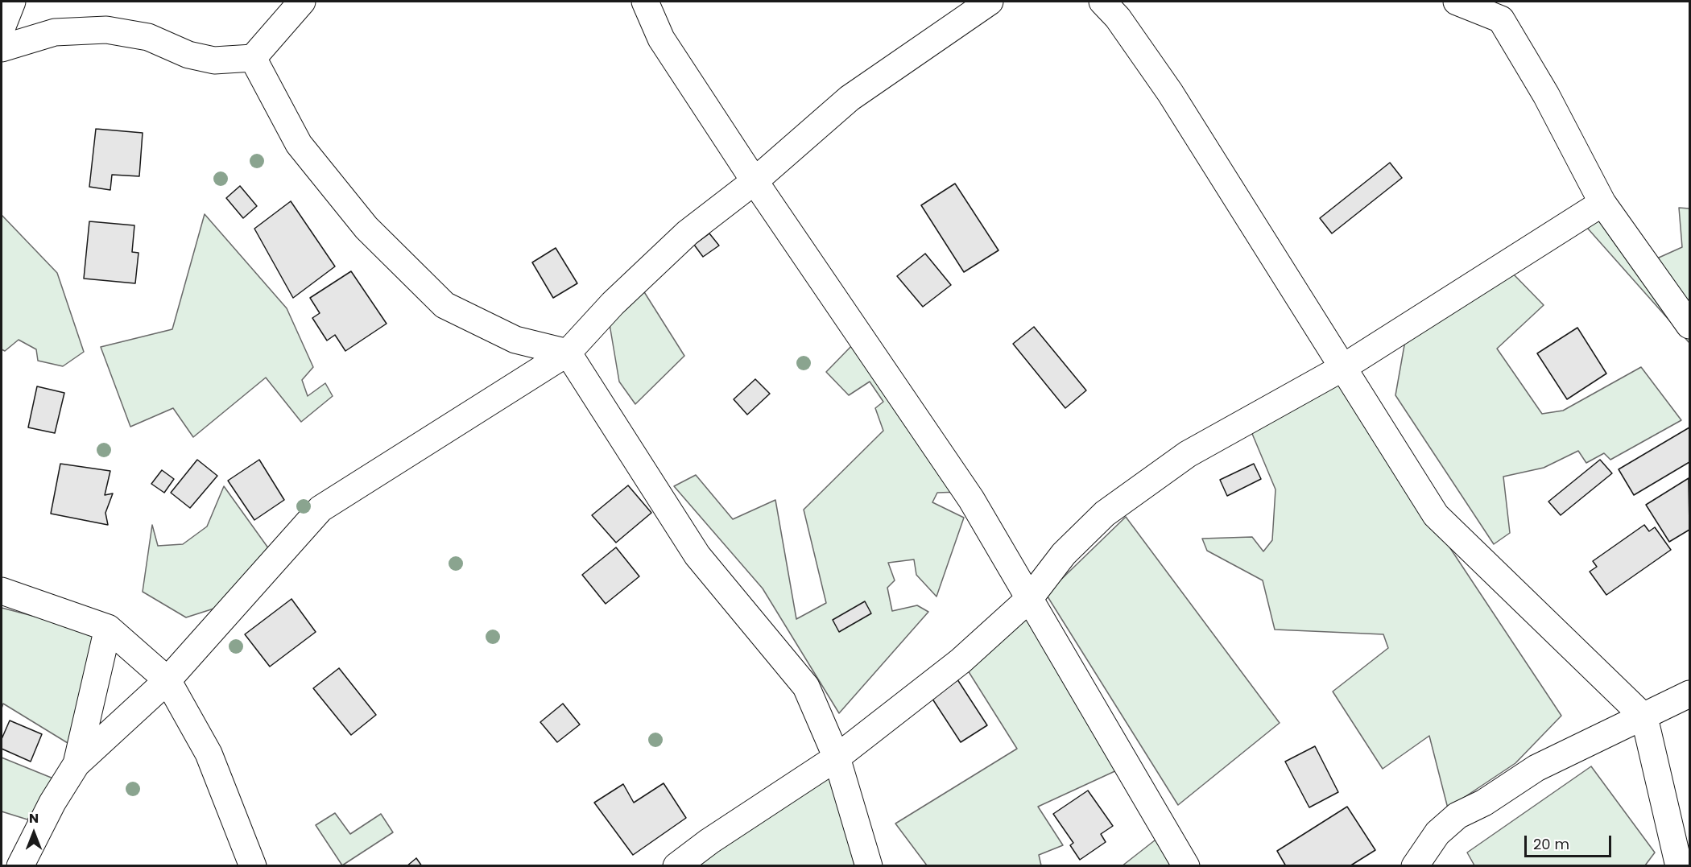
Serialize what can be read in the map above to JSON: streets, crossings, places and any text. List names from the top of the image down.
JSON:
{
  "scale_bar": "20 m",
  "north": "top"
}
